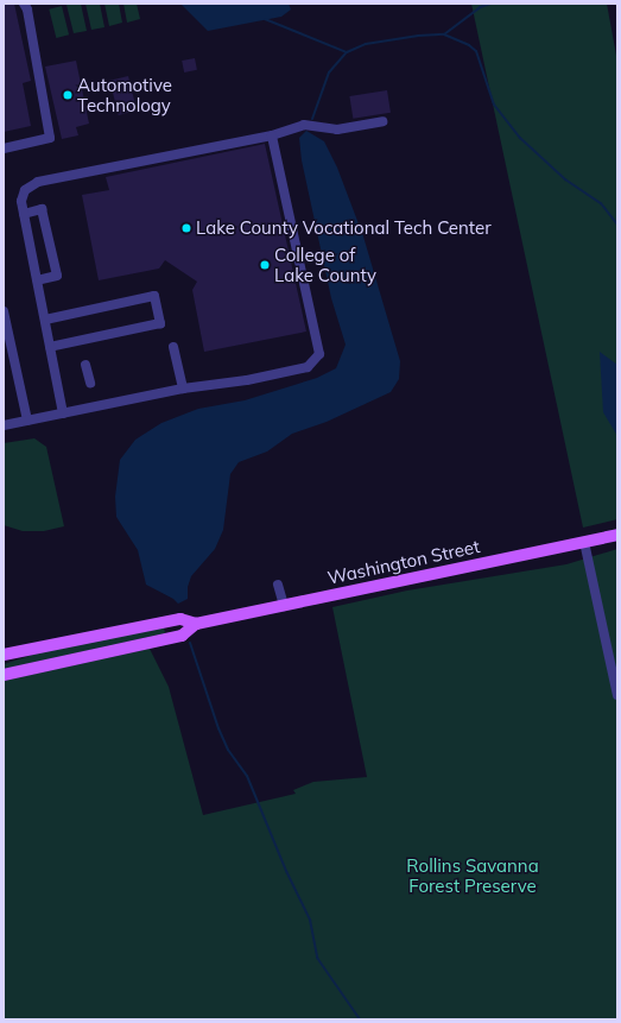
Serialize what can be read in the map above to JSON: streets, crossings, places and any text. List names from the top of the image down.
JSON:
{
  "streets": {
    "main road": ["Washington Street"]
  },
  "parks": ["Rollins Savanna Forest Preserve"],
  "places": ["Automotive Technology", "Lake County Vocational Tech Center", "College of Lake County"]
}
